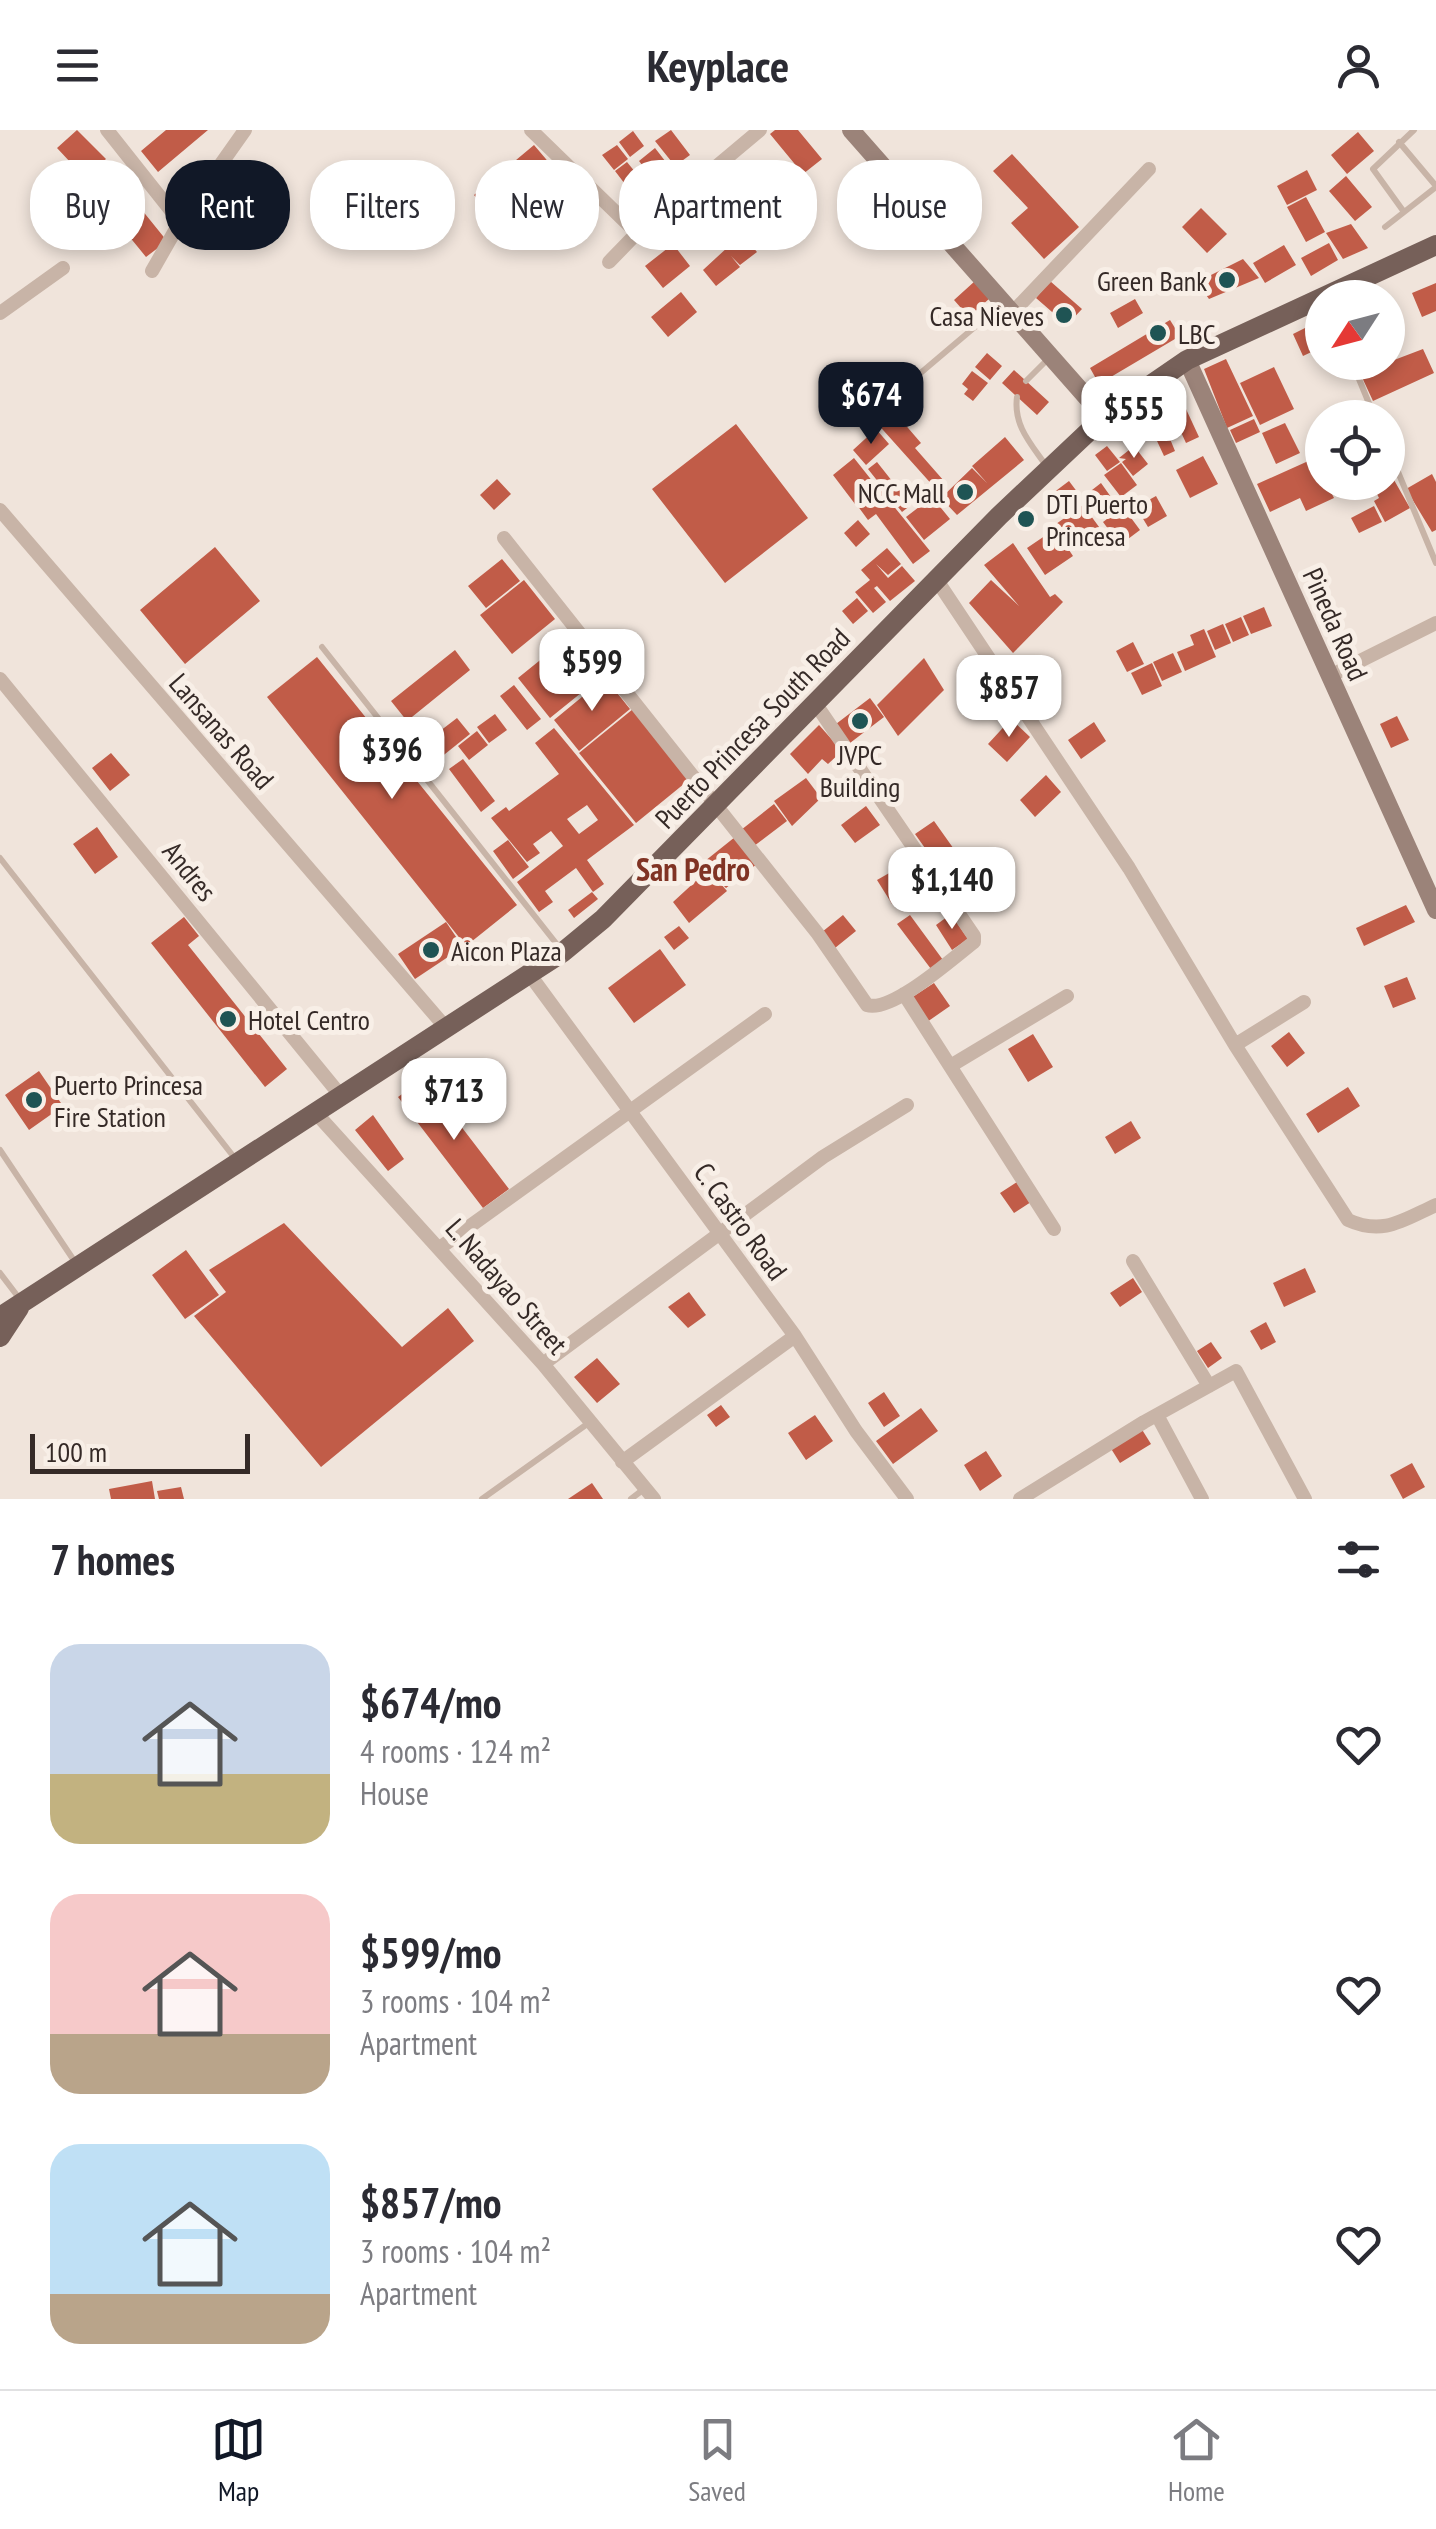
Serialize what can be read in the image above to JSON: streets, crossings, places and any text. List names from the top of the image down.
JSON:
{
  "streets": {
    "main road": ["Puerto Princesa South Road"],
    "street": [
      "Pineda Road",
      "Lansanas Road",
      "Andres",
      "C. Castro Road",
      "L. Nadayao Street"
    ]
  },
  "crossings": [
    ["Pineda Road", "Puerto Princesa South Road"],
    ["Puerto Princesa South Road", "Lansanas Road"],
    ["Puerto Princesa South Road", "Andres"],
    ["Puerto Princesa South Road", "C. Castro Road"],
    ["Puerto Princesa South Road", "L. Nadayao Street"]
  ],
  "districts": ["San Pedro"],
  "places": [
    "Green Bank",
    "Casa Nieves",
    "LBC",
    "NCC Mall",
    "DTI Puerto Princesa",
    "JVPC Building",
    "Aicon Plaza",
    "Hotel Centro",
    "Puerto Princesa Fire Station"
  ],
  "scale_bar": "100 m",
  "north": "bottom left",
  "page": {
    "header": "Keyplace",
    "chip": [
      "Buy",
      "Rent",
      "Filters",
      "New",
      "Apartment",
      "House"
    ],
    "price": [
      "$674",
      "$555",
      "$599",
      "$857",
      "$396",
      "$1,140",
      "$713"
    ],
    "scale": "100 m",
    "heading": "7 homes",
    "list": [
      {
        "name": "$674/mo",
        "note": "4 rooms · 124 m² · House"
      },
      {
        "name": "$599/mo",
        "note": "3 rooms · 104 m² · Apartment"
      },
      {
        "name": "$857/mo",
        "note": "3 rooms · 104 m² · Apartment"
      }
    ],
    "tabs": ["Map", "Saved", "Home"]
  }
}
